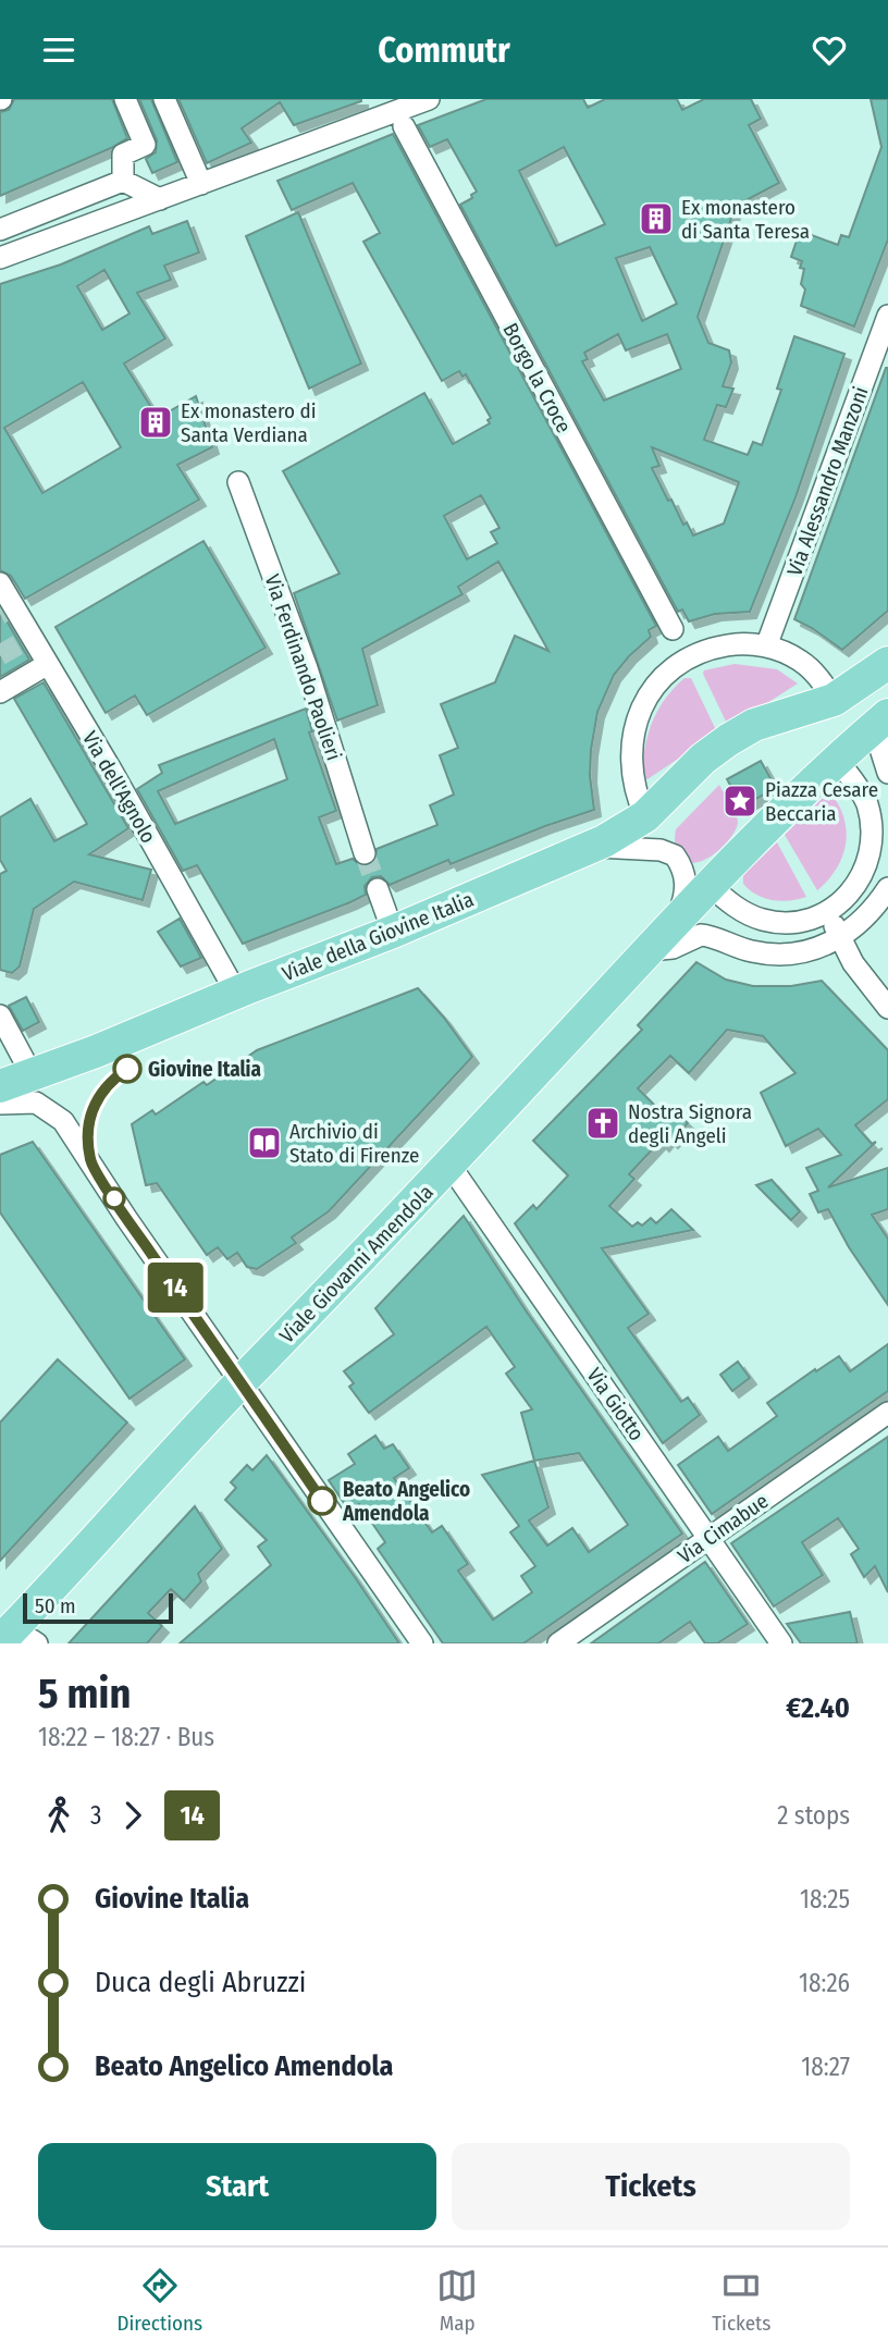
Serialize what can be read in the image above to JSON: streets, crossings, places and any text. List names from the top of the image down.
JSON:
{
  "streets": {
    "main road": ["Viale della Giovine Italia", "Viale Giovanni Amendola"],
    "street": [
      "Borgo la Croce",
      "Via Alessandro Manzoni",
      "Via Ferdinando Paolieri",
      "Via dell'Agnolo",
      "Via Giotto",
      "Via Cimabue"
    ]
  },
  "crossings": [
    ["Via dell'Agnolo", "Viale della Giovine Italia"],
    ["Viale Giovanni Amendola", "Via Giotto"],
    ["Via Giotto", "Via Cimabue"]
  ],
  "places": {
    "building": ["Ex monastero di Santa Teresa", "Ex monastero di Santa Verdiana"],
    "place": ["Piazza Cesare Beccaria"],
    "other": ["Giovine Italia", "Beato Angelico Amendola"],
    "church": ["Nostra Signora degli Angeli"],
    "library": ["Archivio di Stato di Firenze"]
  },
  "lines": ["bus line 14"],
  "scale_bar": "50 m",
  "page": {
    "header": "Commutr",
    "on_map": "14",
    "scale": "50 m",
    "heading": ["5 min", "18:22 – 18:27 · Bus", "€2.40"],
    "legs": ["3", "14", "2 stops"],
    "list": [
      {
        "name": "Giovine Italia",
        "value": "18:25"
      },
      {
        "name": "Duca degli Abruzzi",
        "value": "18:26"
      },
      {
        "name": "Beato Angelico Amendola",
        "value": "18:27"
      }
    ],
    "buttons": ["Start", "Tickets"],
    "tabs": ["Directions", "Map", "Tickets"]
  }
}
